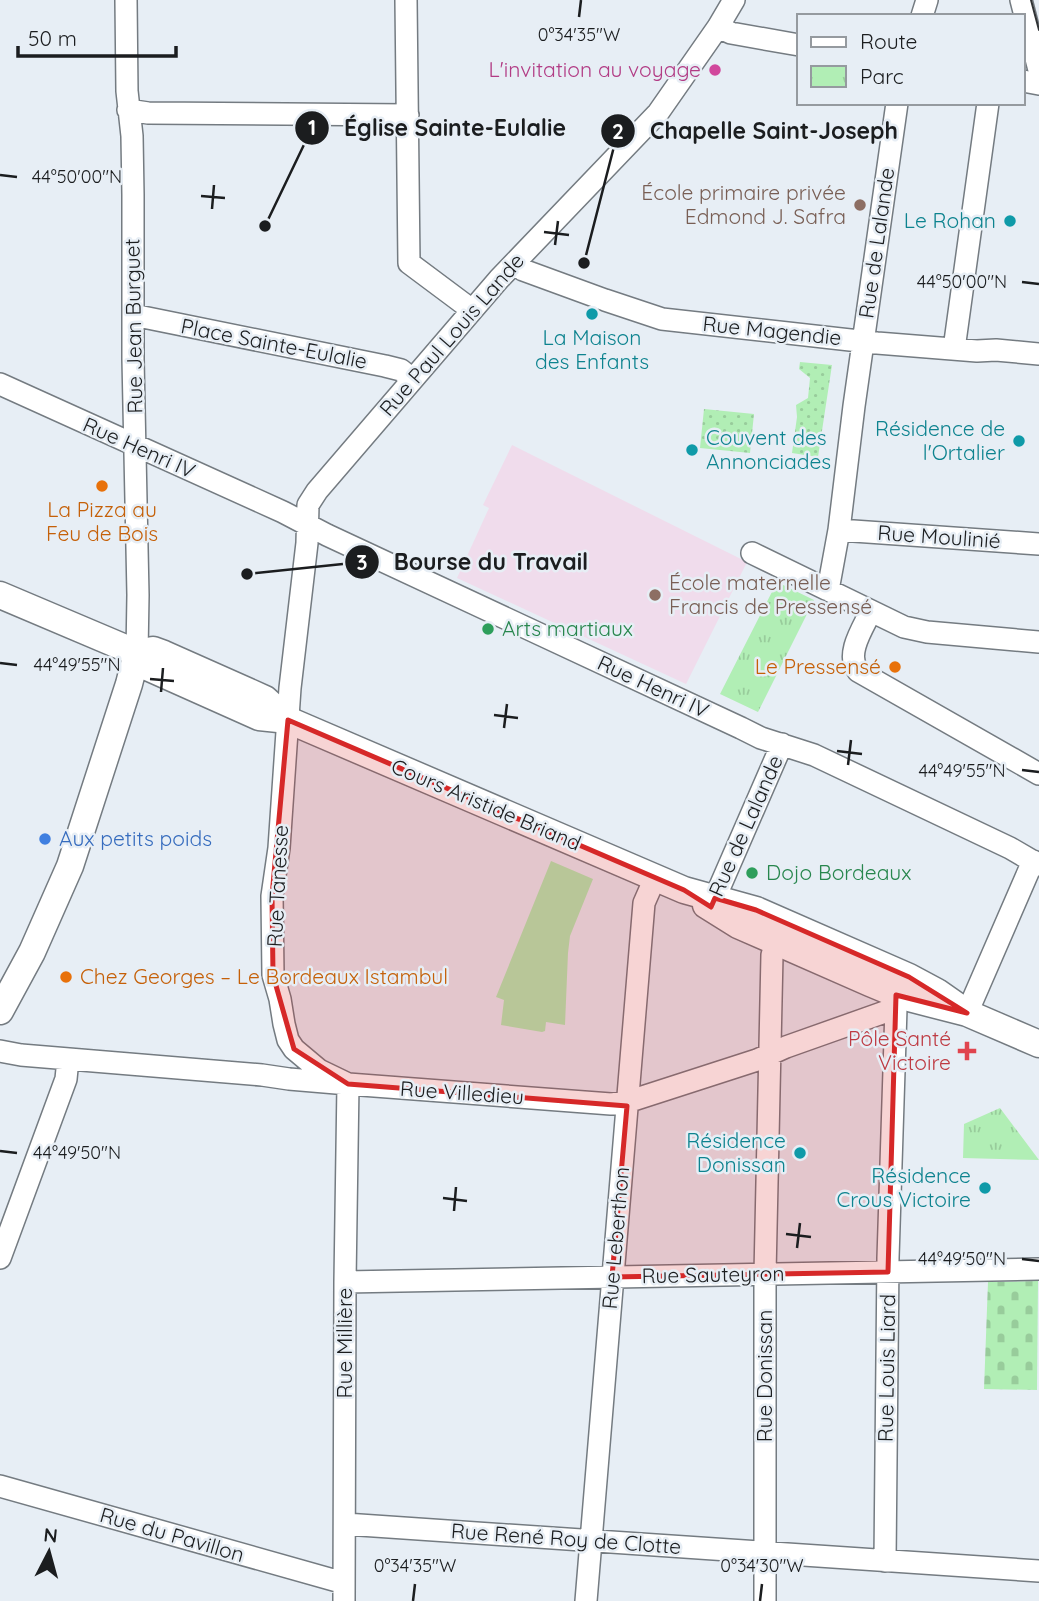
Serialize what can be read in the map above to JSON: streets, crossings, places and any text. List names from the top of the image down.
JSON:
{
  "streets": {
    "main road": ["Cours Aristide Briand"],
    "street": [
      "Rue de Lalande",
      "Rue Jean Burguet",
      "Rue Magendie",
      "Rue Paul Louis Lande",
      "Place Sainte-Eulalie",
      "Rue Henri IV",
      "Rue Moulinié",
      "Rue Tanesse",
      "Rue Villedieu",
      "Rue Leberthon",
      "Rue Sauteyron",
      "Rue Millière",
      "Rue Louis Liard",
      "Rue Donissan",
      "Rue du Pavillon",
      "Rue René Roy de Clotte"
    ]
  },
  "crossings": [
    ["Rue de Lalande", "Rue Magendie"],
    ["Rue de Lalande", "Rue Henri IV"],
    ["Rue de Lalande", "Rue Moulinié"],
    ["Rue de Lalande", "Cours Aristide Briand"],
    ["Rue Jean Burguet", "Place Sainte-Eulalie"],
    ["Rue Jean Burguet", "Rue Henri IV"],
    ["Rue Jean Burguet", "Cours Aristide Briand"],
    ["Rue Magendie", "Rue Paul Louis Lande"],
    ["Rue Paul Louis Lande", "Place Sainte-Eulalie"],
    ["Rue Paul Louis Lande", "Rue Henri IV"],
    ["Rue Paul Louis Lande", "Cours Aristide Briand"],
    ["Rue Paul Louis Lande", "Rue Tanesse"],
    ["Cours Aristide Briand", "Rue Tanesse"],
    ["Cours Aristide Briand", "Rue Villedieu"],
    ["Cours Aristide Briand", "Rue Leberthon"],
    ["Cours Aristide Briand", "Rue Louis Liard"],
    ["Cours Aristide Briand", "Rue Donissan"],
    ["Rue Villedieu", "Rue Leberthon"],
    ["Rue Villedieu", "Rue Millière"],
    ["Rue Villedieu", "Rue Louis Liard"],
    ["Rue Villedieu", "Rue Donissan"],
    ["Rue Leberthon", "Rue Sauteyron"],
    ["Rue Leberthon", "Rue René Roy de Clotte"],
    ["Rue Sauteyron", "Rue Millière"],
    ["Rue Sauteyron", "Rue Louis Liard"],
    ["Rue Sauteyron", "Rue Donissan"],
    ["Rue Millière", "Rue du Pavillon"],
    ["Rue Millière", "Rue René Roy de Clotte"],
    ["Rue Louis Liard", "Rue René Roy de Clotte"],
    ["Rue Donissan", "Rue René Roy de Clotte"]
  ],
  "places": {
    "other": [
      "L'invitation au voyage",
      "École primaire privée Edmond J. Safra",
      "Le Rohan",
      "Église Sainte-Eulalie",
      "Chapelle Saint-Joseph",
      "La Maison des Enfants",
      "Résidence de l'Ortalier",
      "Couvent des Annonciades",
      "La Pizza au Feu de Bois",
      "Bourse du Travail",
      "École maternelle Francis de Pressensé",
      "Arts martiaux",
      "Le Pressensé",
      "Aux petits poids",
      "Dojo Bordeaux",
      "Chez Georges – Le Bordeaux Istambul",
      "Résidence Donissan",
      "Résidence Crous Victoire"
    ],
    "health": ["Pôle Santé Victoire"]
  },
  "legend": ["Route", "Parc"],
  "scale_bar": "50 m",
  "north": "top",
  "coordinates": [
    "0°34'35\"W",
    "44°50'00\"N",
    "44°49'55\"N",
    "44°49'50\"N",
    "0°34'30\"W"
  ]
}
